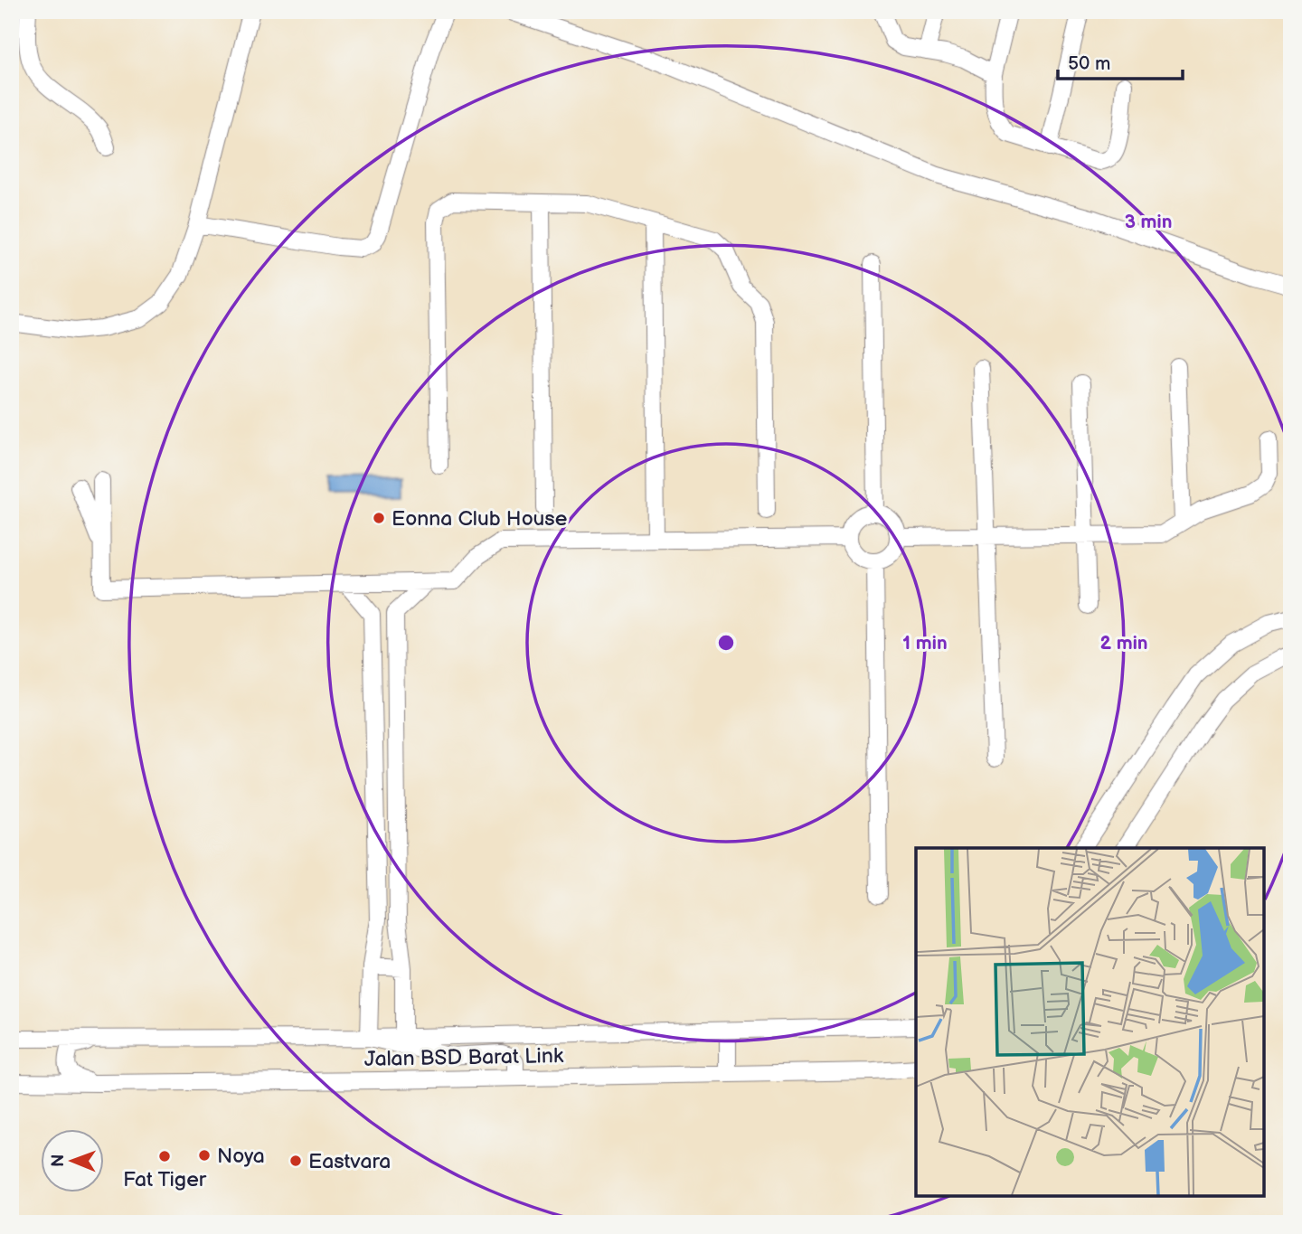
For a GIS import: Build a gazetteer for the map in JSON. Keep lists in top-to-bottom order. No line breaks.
{"streets":{"street":["Jalan BSD Barat Link"]},"places":["Eonna Club House","Noya","Fat Tiger","Eastvara"],"scale_bar":"50 m","north":"left","rings":["3 min","1 min","2 min"]}
